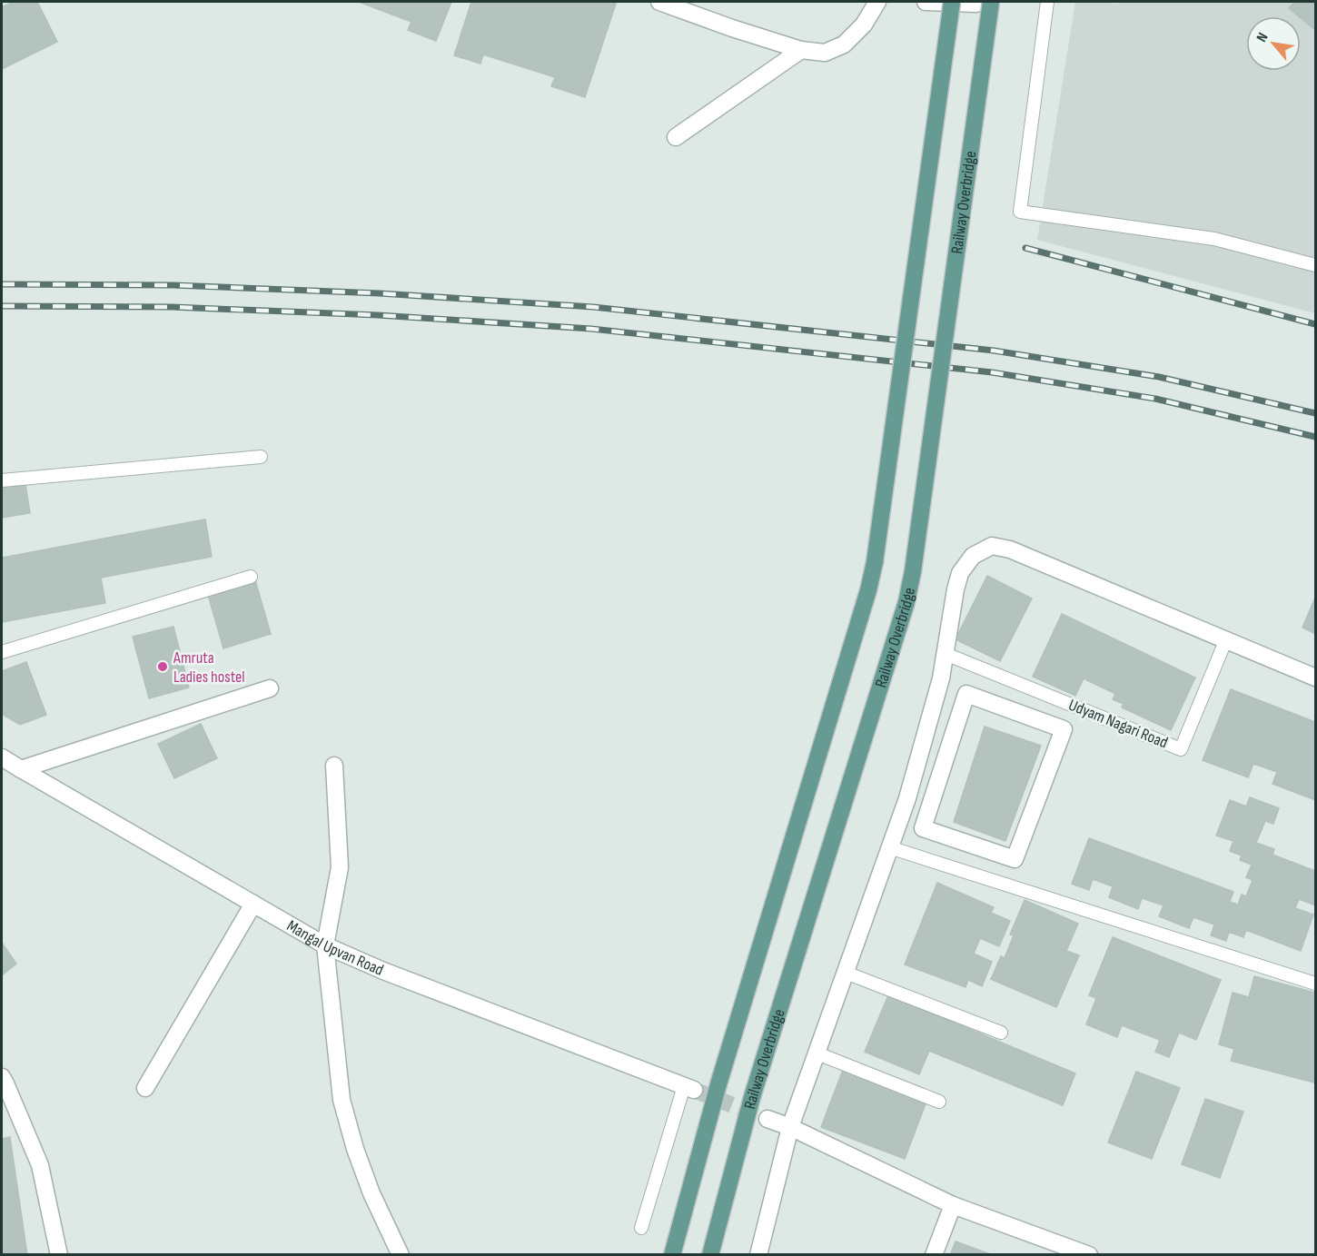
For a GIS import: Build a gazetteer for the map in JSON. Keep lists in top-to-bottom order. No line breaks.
{"streets":{"main road":["Railway Overbridge"],"street":["Mangal Upvan Road"],"lane":["Udyam Nagari Road"]},"places":["Amruta Ladies hostel"],"north":"top left"}
